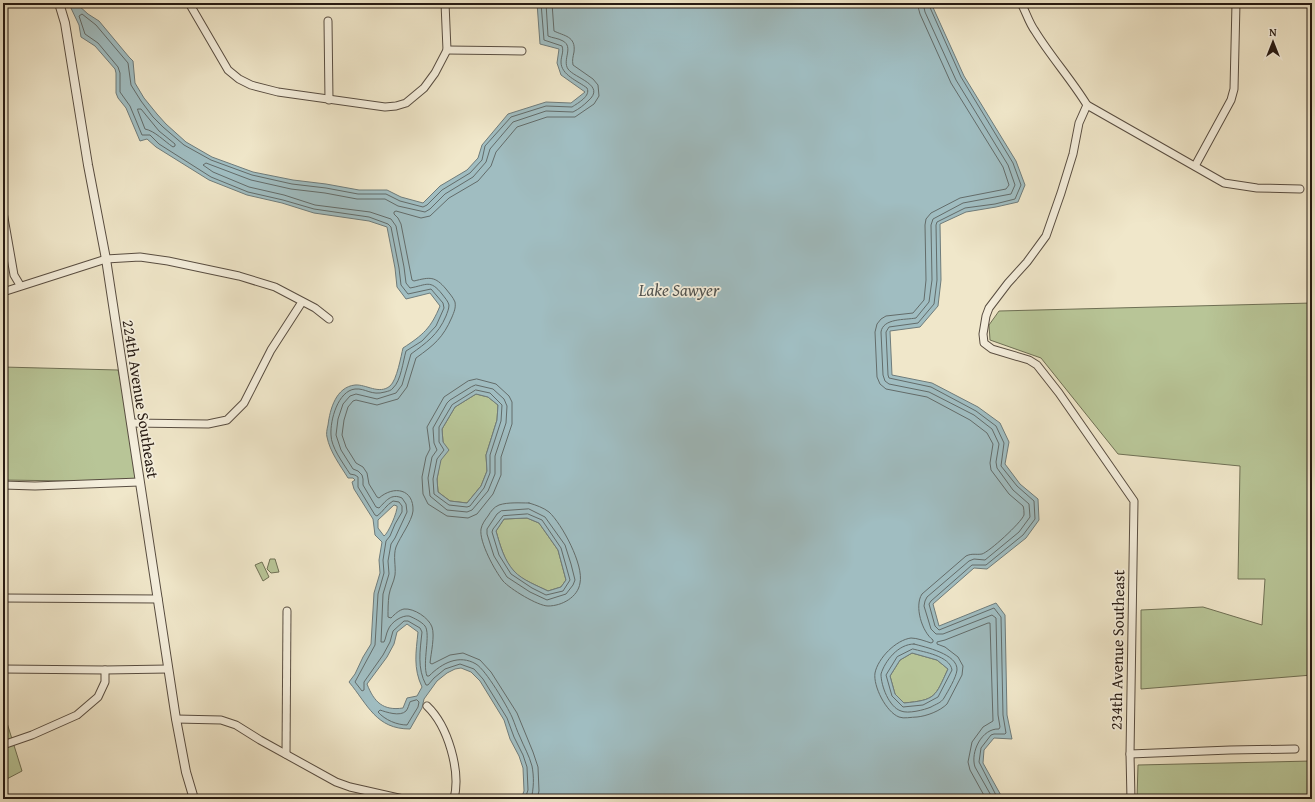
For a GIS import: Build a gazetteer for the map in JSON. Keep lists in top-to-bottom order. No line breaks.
{"streets":{"street":["224th Avenue Southeast","234th Avenue Southeast"]},"water":["Lake Sawyer"],"north":"top"}
